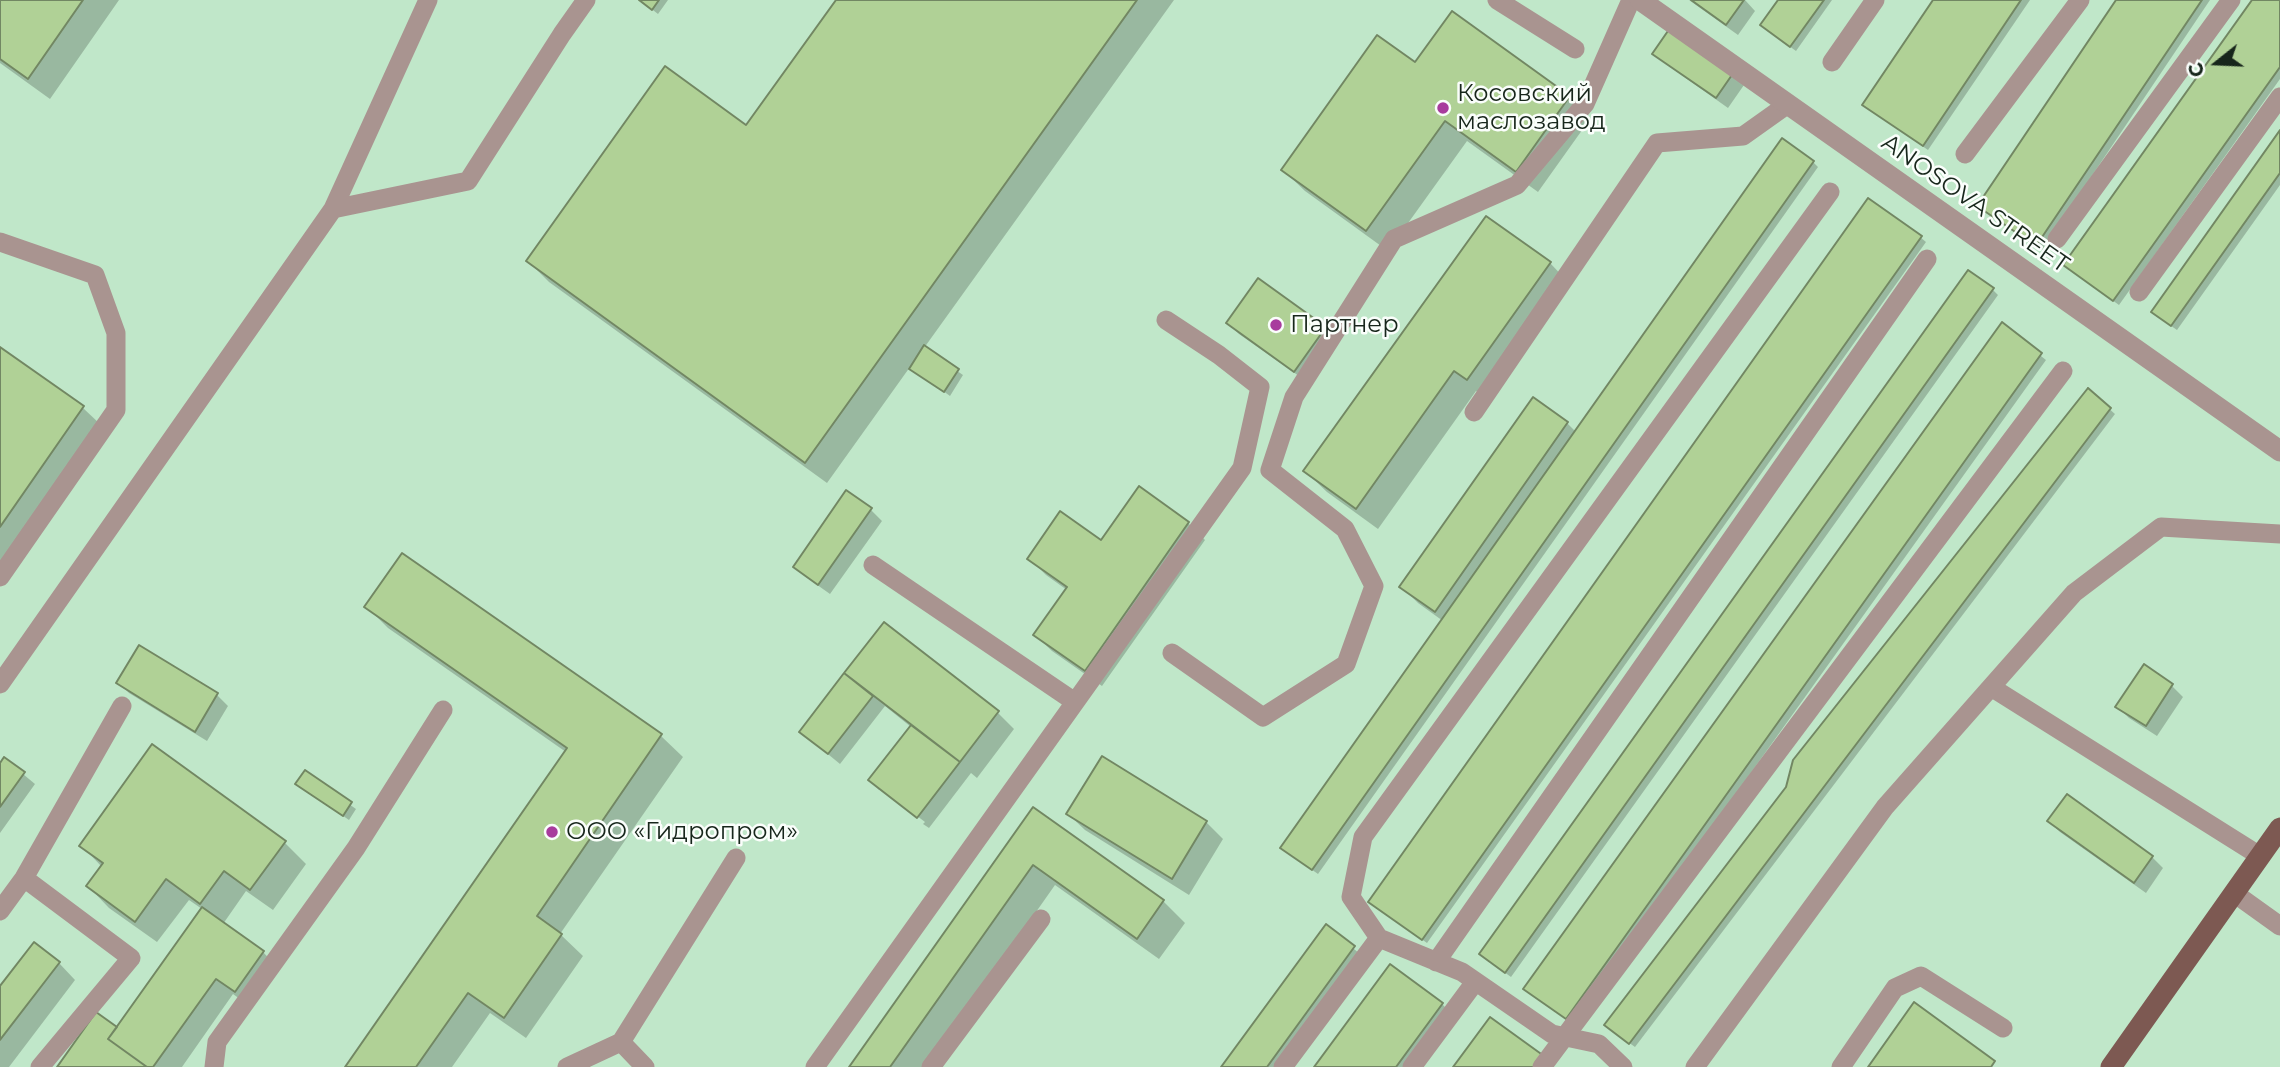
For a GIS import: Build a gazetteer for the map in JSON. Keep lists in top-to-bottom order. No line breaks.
{"streets":{"street":["ANOSOVA STREET"]},"places":["Косовский маслозавод","Партнер","ООО «Гидропром»"],"north":"left"}
